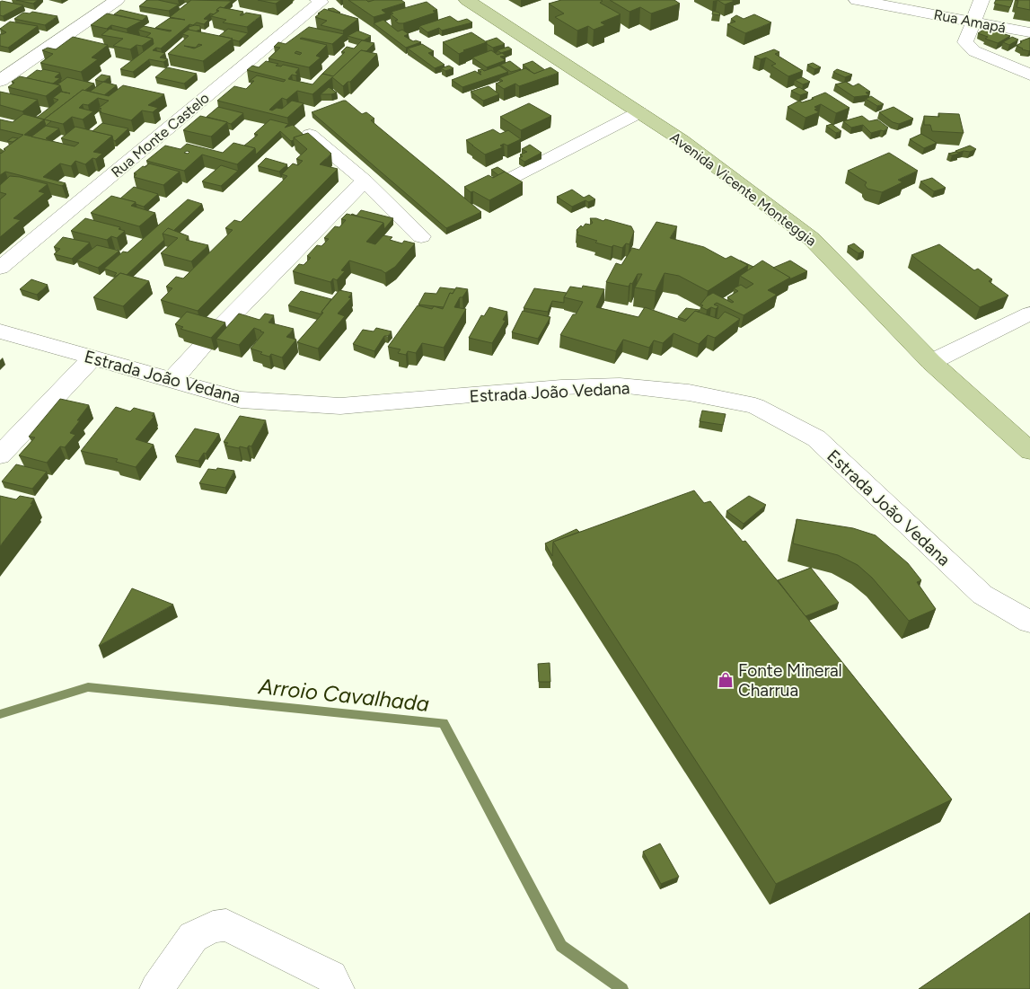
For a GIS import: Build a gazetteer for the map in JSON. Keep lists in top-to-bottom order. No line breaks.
{"streets":{"main road":["Avenida Vicente Monteggia"],"street":["Rua Amapá","Rua Monte Castelo","Estrada João Vedana"]},"water":["Arroio Cavalhada"],"places":{"shop":["Fonte Mineral Charrua"]}}
